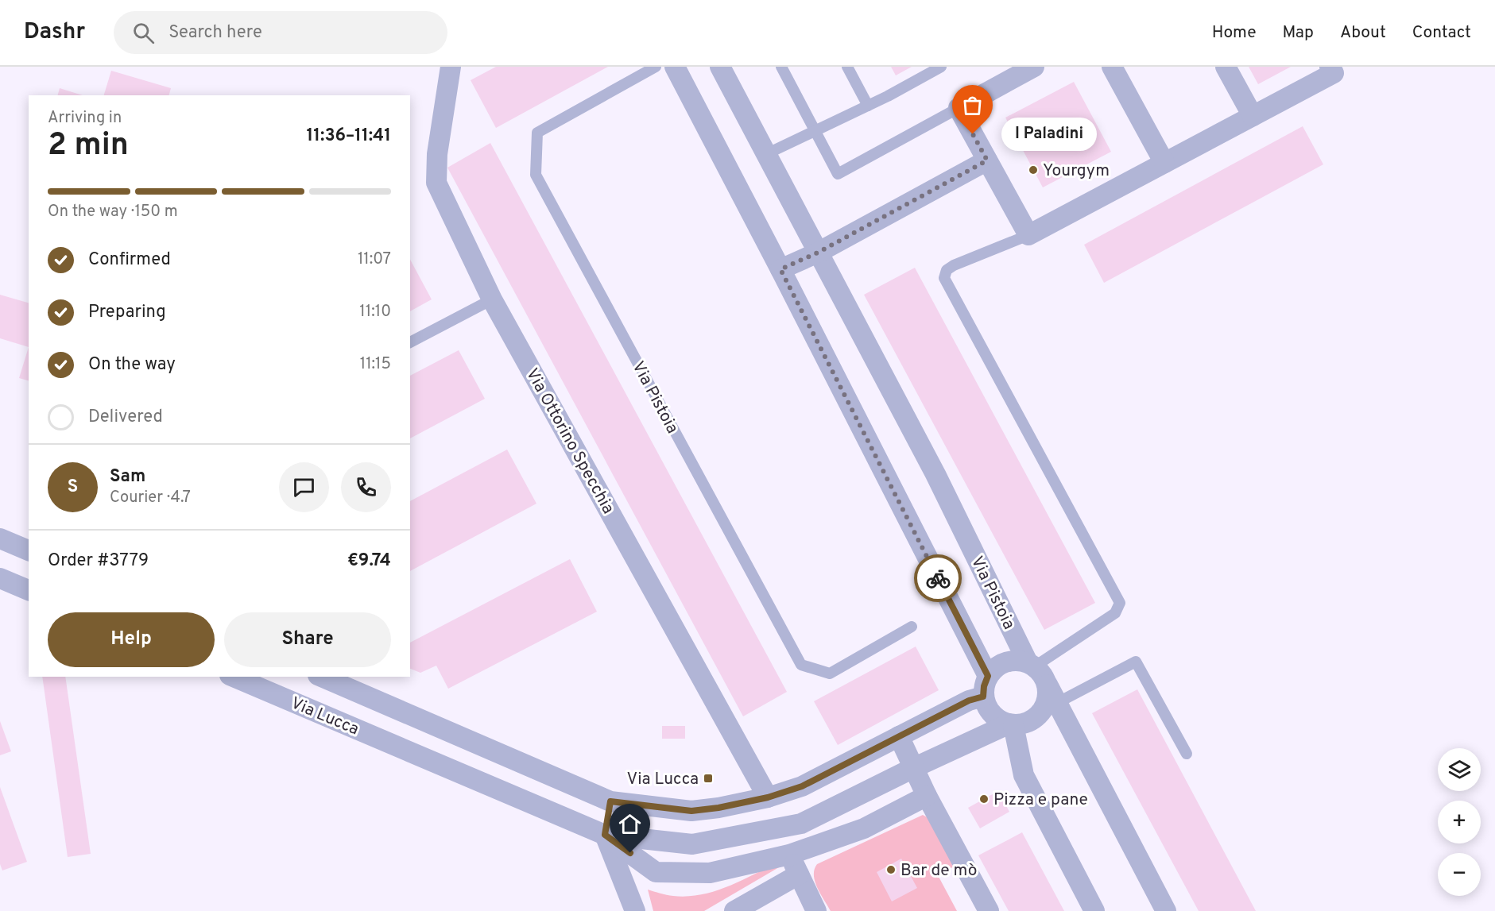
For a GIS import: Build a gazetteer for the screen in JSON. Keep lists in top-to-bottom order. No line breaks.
{"streets":{"street":["Via Pistoia","Via Ottorino Specchia","Via Lucca"]},"crossings":[["Via Pistoia","Via Lucca"],["Via Ottorino Specchia","Via Lucca"]],"places":{"other":["I Paladini","Yourgym","Pizza e pane","Bar de mò"],"transit":["Via Lucca"]},"page":{"header":"Dashr","search":"Search here","nav":["Home","Map","About","Contact"],"heading":["2 min","Arriving in","11:36–11:41"],"panel":["Sam","Courier · 4.7","Order #3779","€9.74"],"bubble":"I Paladini","bar":"On the way · 150 m","list":[["Confirmed","11:07"],["Preparing","11:10"],["On the way","11:15"],"Delivered"],"round":"S","buttons":["Help","Share"],"map_buttons":["+","−"]}}
